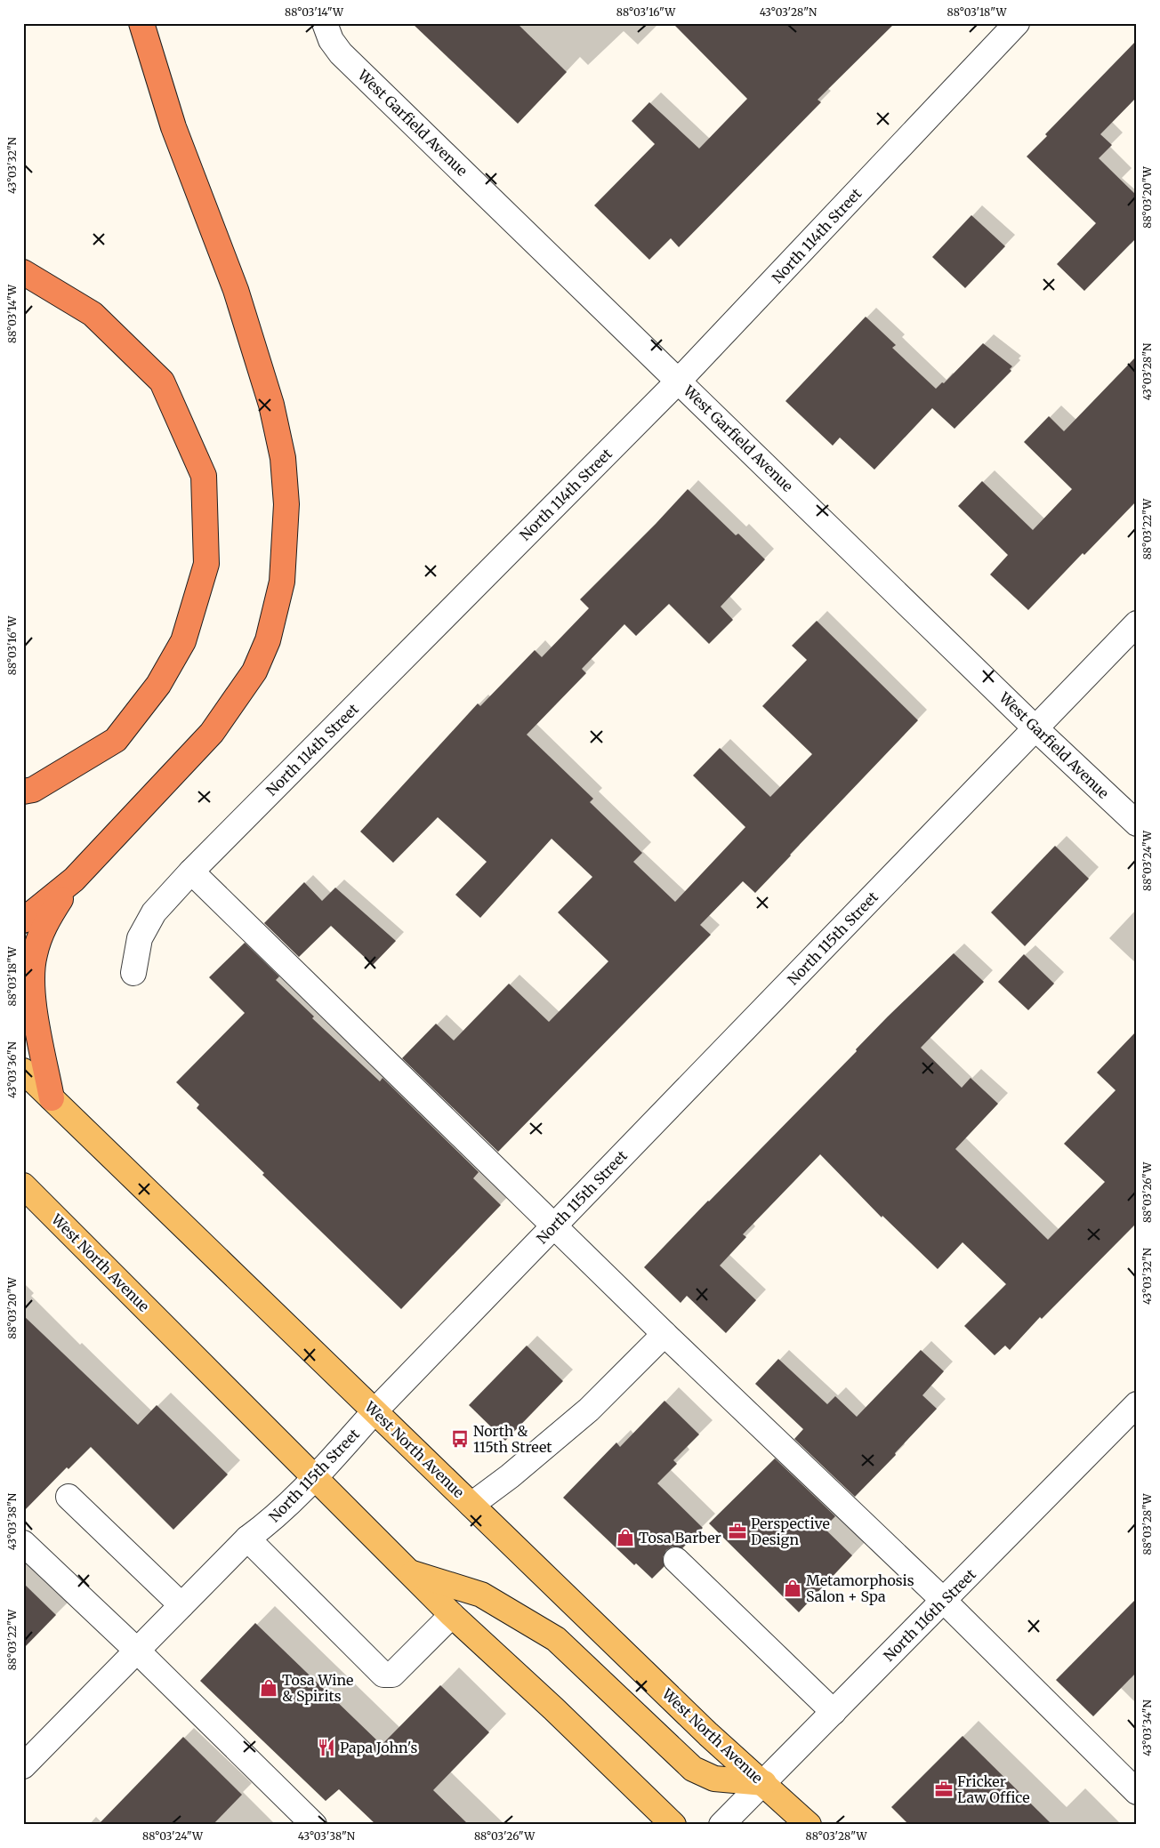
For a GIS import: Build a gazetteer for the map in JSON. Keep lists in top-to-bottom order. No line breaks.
{"streets":{"main road":["West North Avenue"],"street":["West Garfield Avenue","North 114th Street","North 115th Street","North 116th Street"]},"crossings":[["West Garfield Avenue","North 114th Street"],["West Garfield Avenue","North 115th Street"],["North 115th Street","West North Avenue"],["West North Avenue","North 116th Street"]],"places":{"bus stop":["North & 115th Street"],"office":["Perspective Design","Fricker Law Office"],"shop":["Tosa Barber","Metamorphosis Salon + Spa","Tosa Wine & Spirits"],"restaurant":["Papa John's"]},"coordinates":["88°03'14\"W","88°03'16\"W","43°03'28\"N","88°03'18\"W","43°03'32\"N","88°03'20\"W","88°03'22\"W","88°03'24\"W","43°03'36\"N","88°03'26\"W","43°03'38\"N","88°03'28\"W","43°03'34\"N"]}
